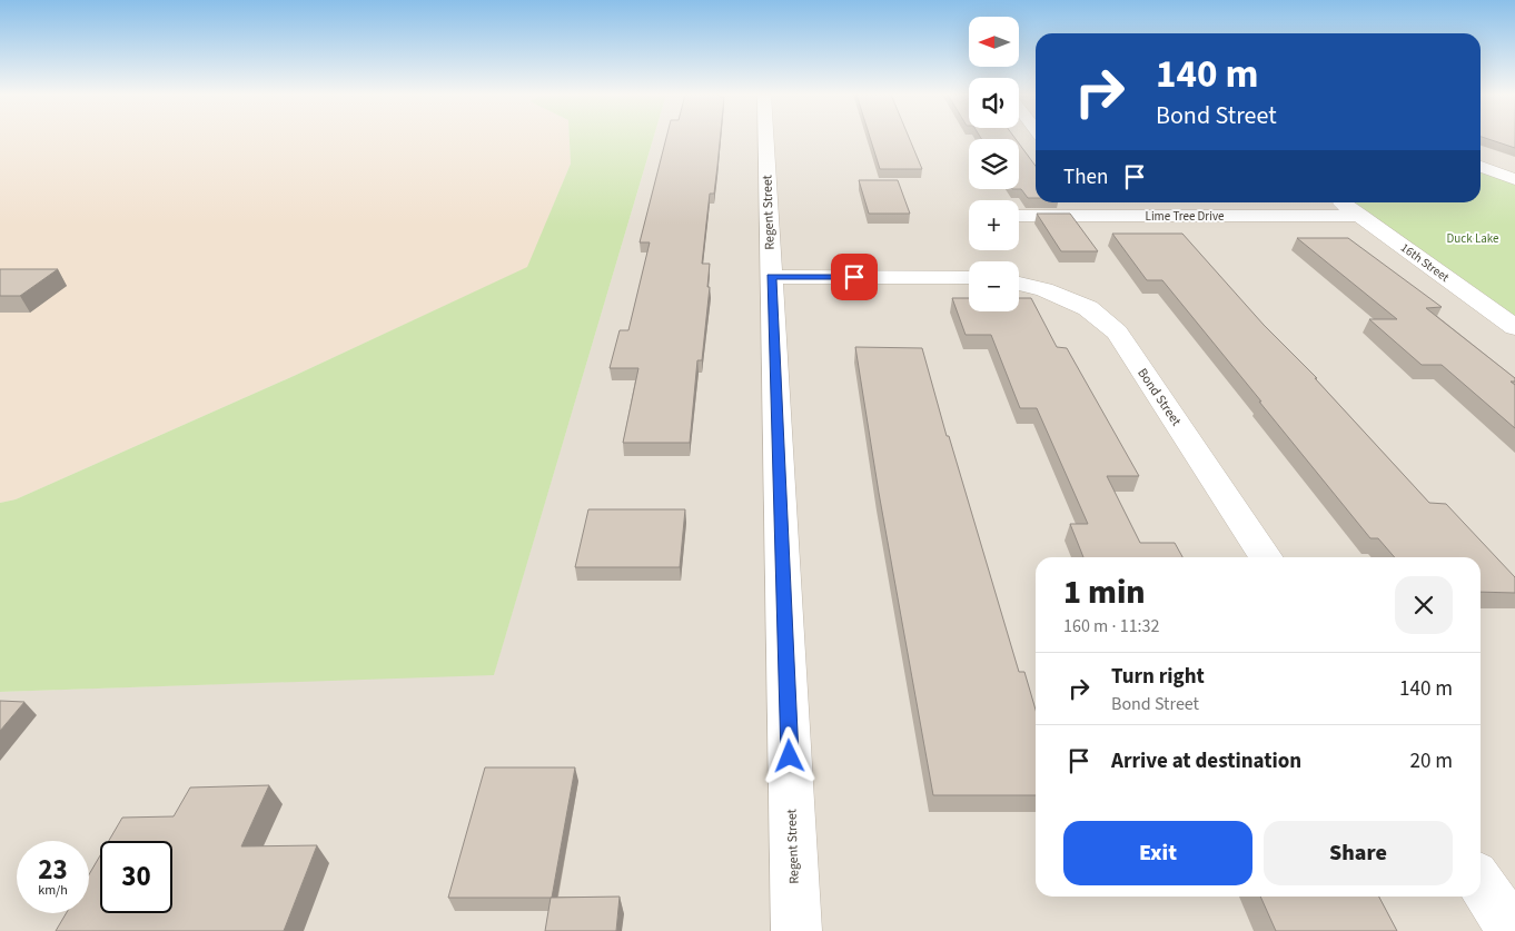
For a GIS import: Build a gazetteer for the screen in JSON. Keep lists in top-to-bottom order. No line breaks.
{"streets":{"street":["Regent Street","Lime Tree Drive","16th Street","Bond Street"]},"crossings":[["Lime Tree Drive","16th Street"]],"parks":["Duck Lake"],"north":"left","page":{"map_buttons":["+","−"],"turn":["140 m","Bond Street"],"then":"Then","heading":["1 min","160 m · 11:32"],"list":[{"name":"Turn right","note":"Bond Street","value":"140 m"},{"name":"Arrive at destination","value":"20 m"}],"buttons":["Exit","Share"],"speed":"23 km/h","limit":"30"}}
